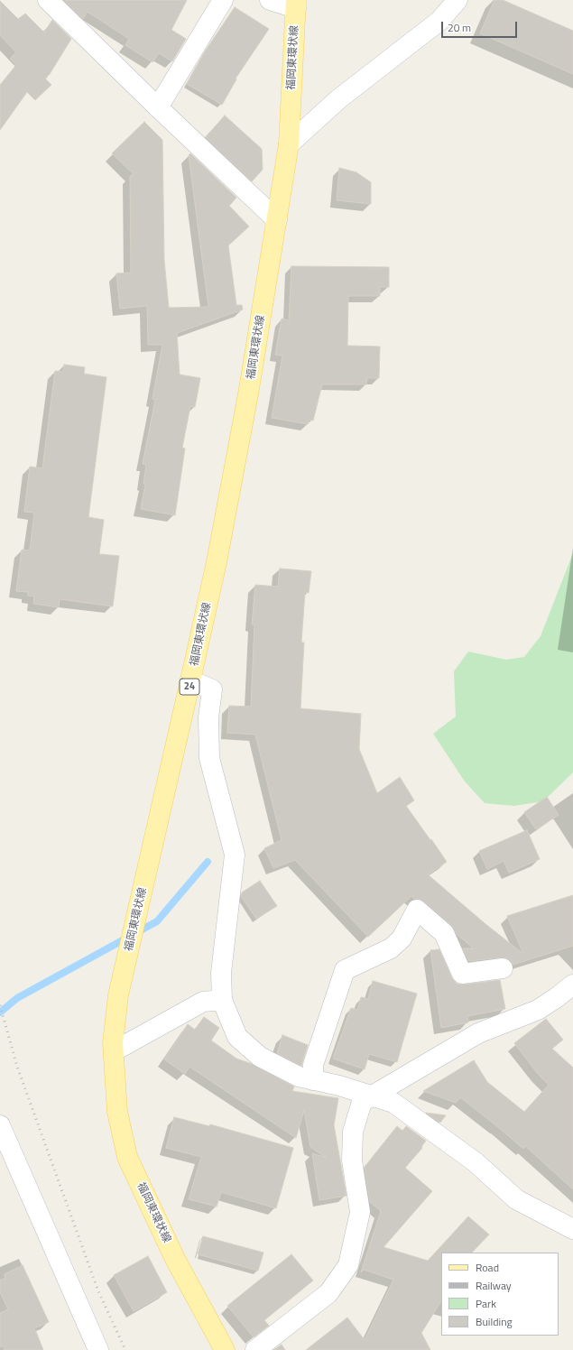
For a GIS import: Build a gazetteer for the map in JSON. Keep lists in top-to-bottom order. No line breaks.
{"streets":{"main road":["福岡東環状線","24"]},"legend":["Road","Railway","Park","Building"],"scale_bar":"20 m"}
